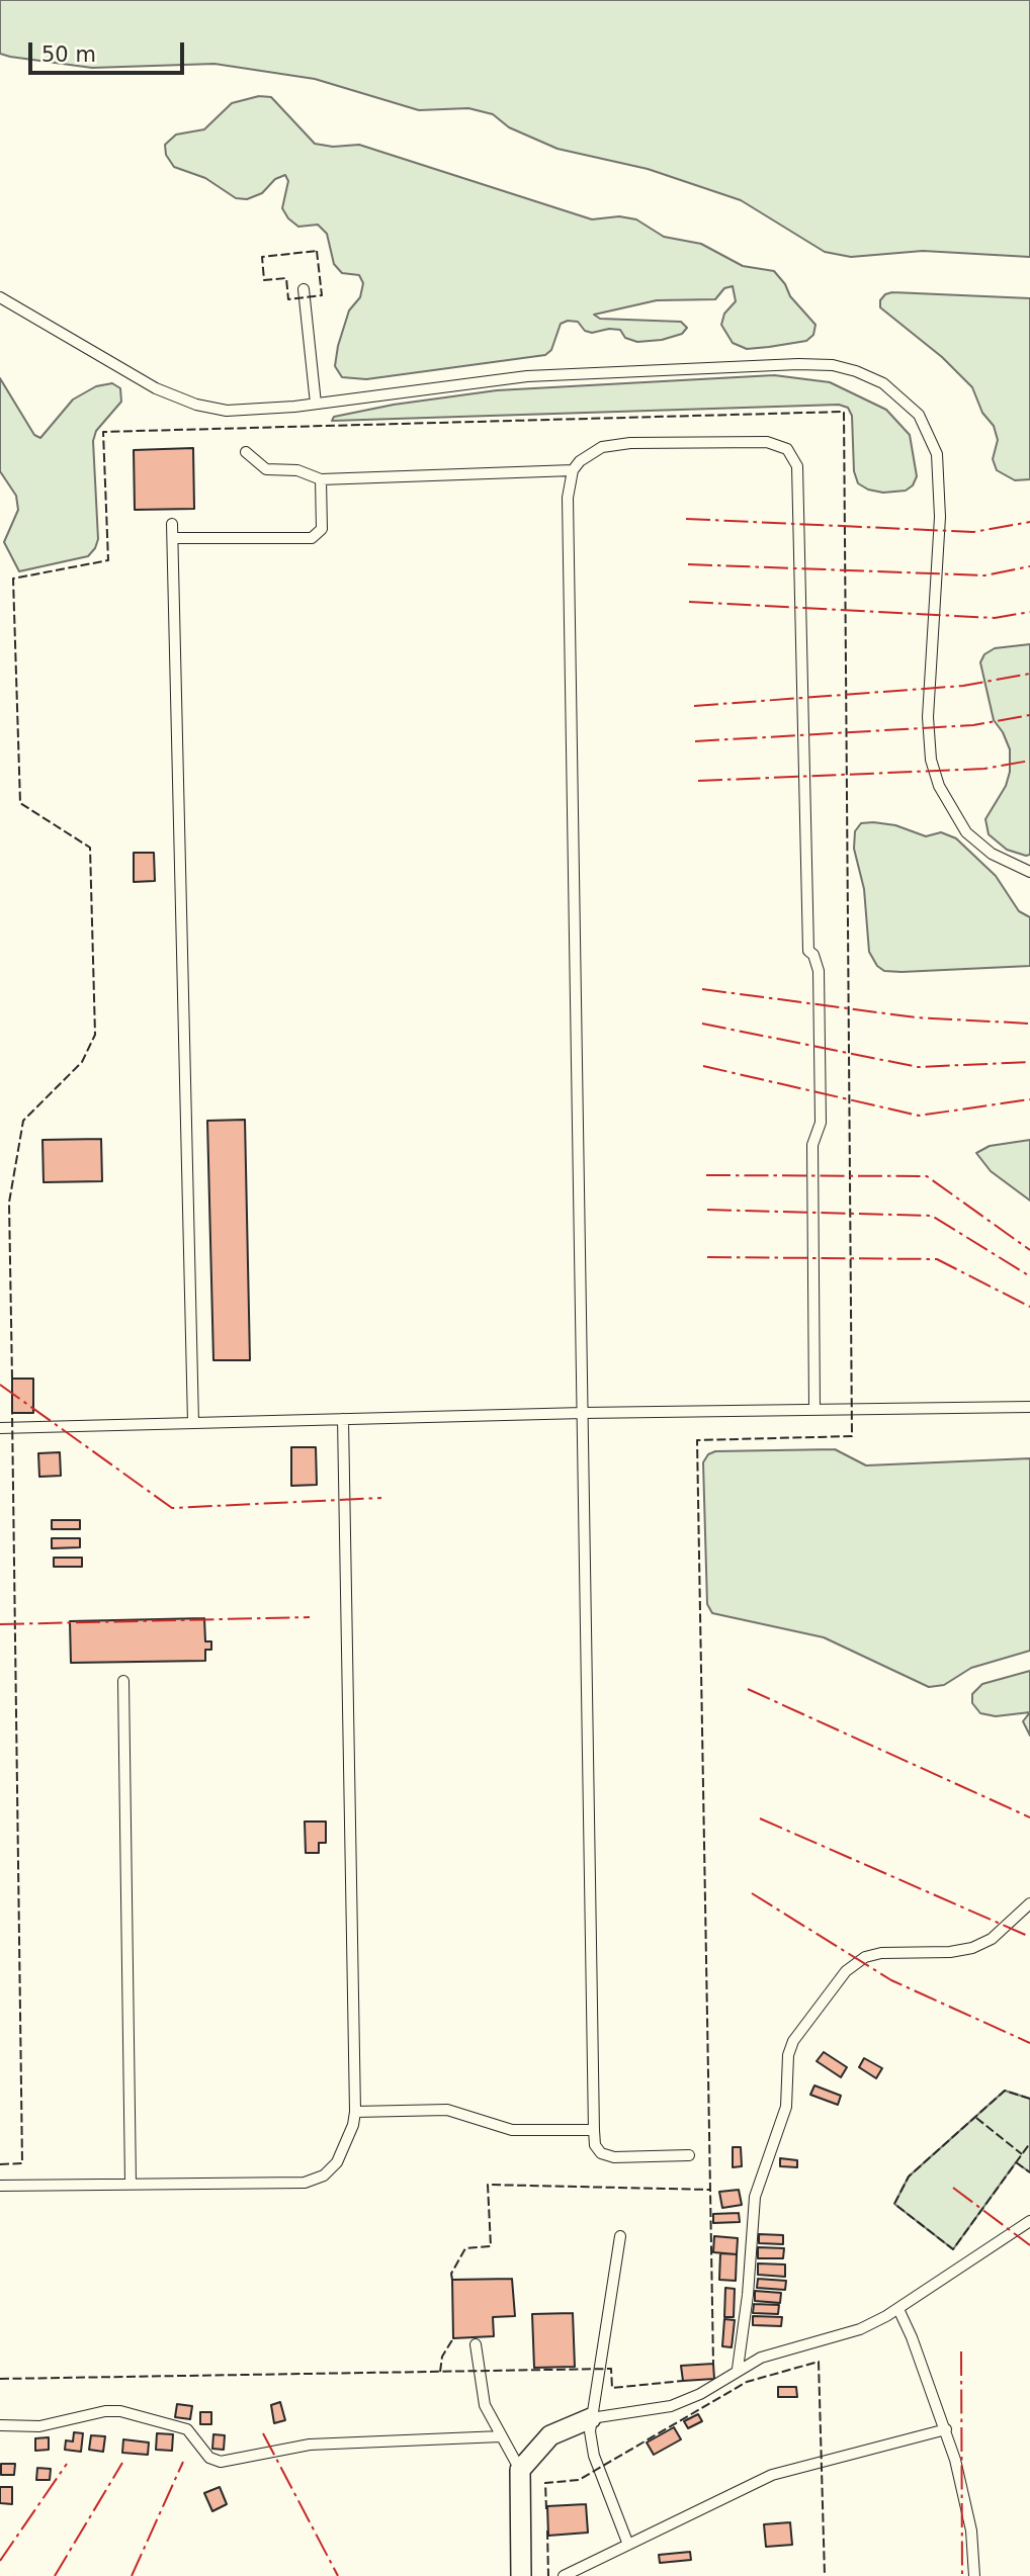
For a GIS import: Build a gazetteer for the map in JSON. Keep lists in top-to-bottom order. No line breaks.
{"scale_bar":"50 m"}
